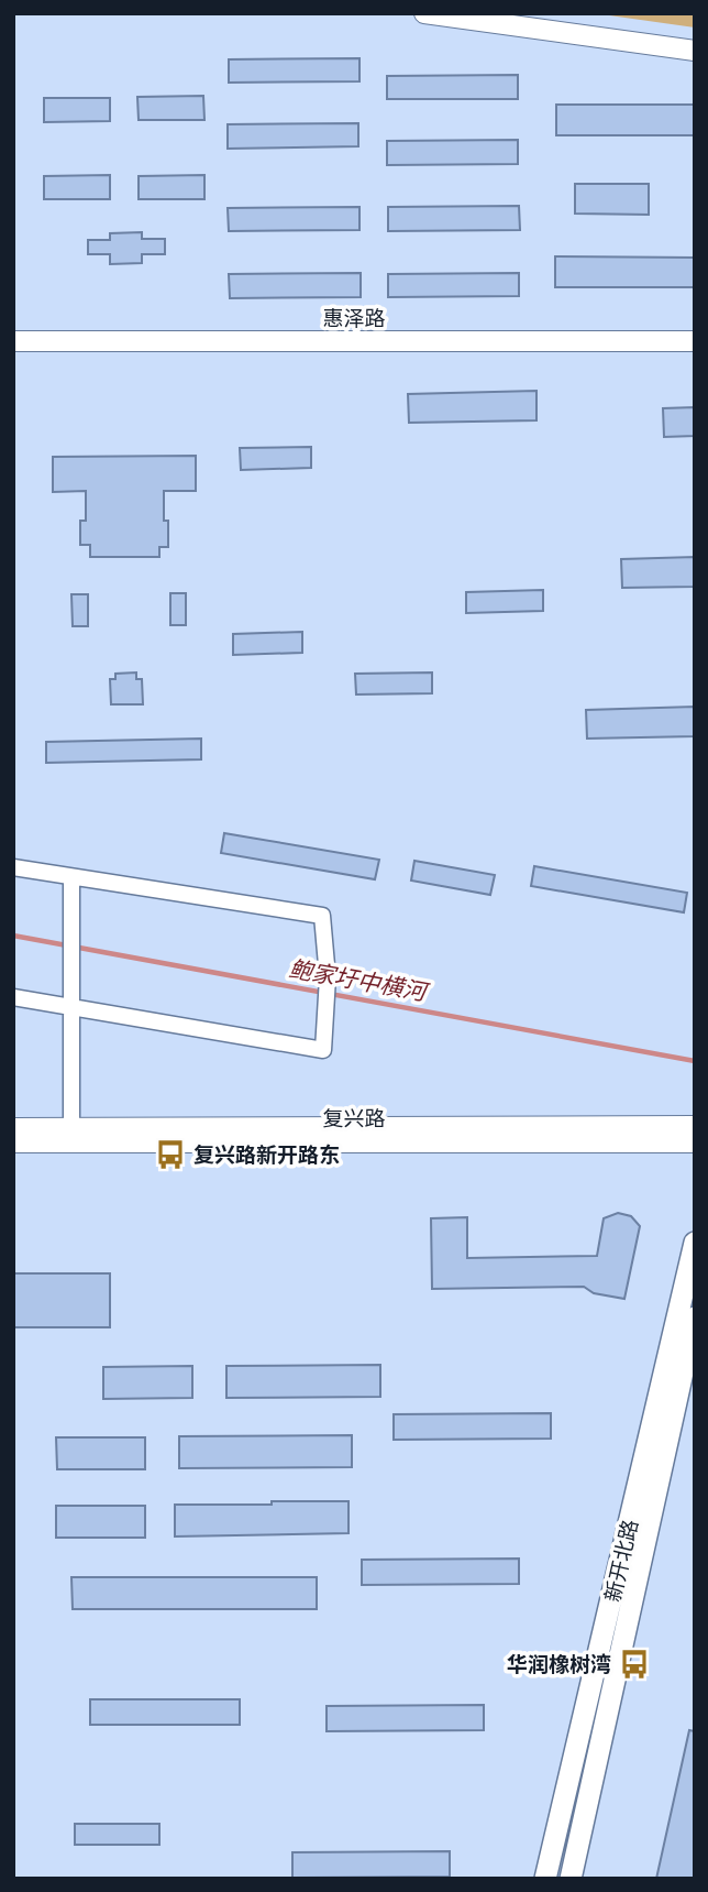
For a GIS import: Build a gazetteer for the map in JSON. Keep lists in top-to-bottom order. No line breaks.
{"streets":{"main road":["新开北路"],"street":["惠泽路","复兴路"]},"water":["鲍家圩中横河"],"places":{"bus stop":["复兴路新开路东","华润橡树湾"]}}
